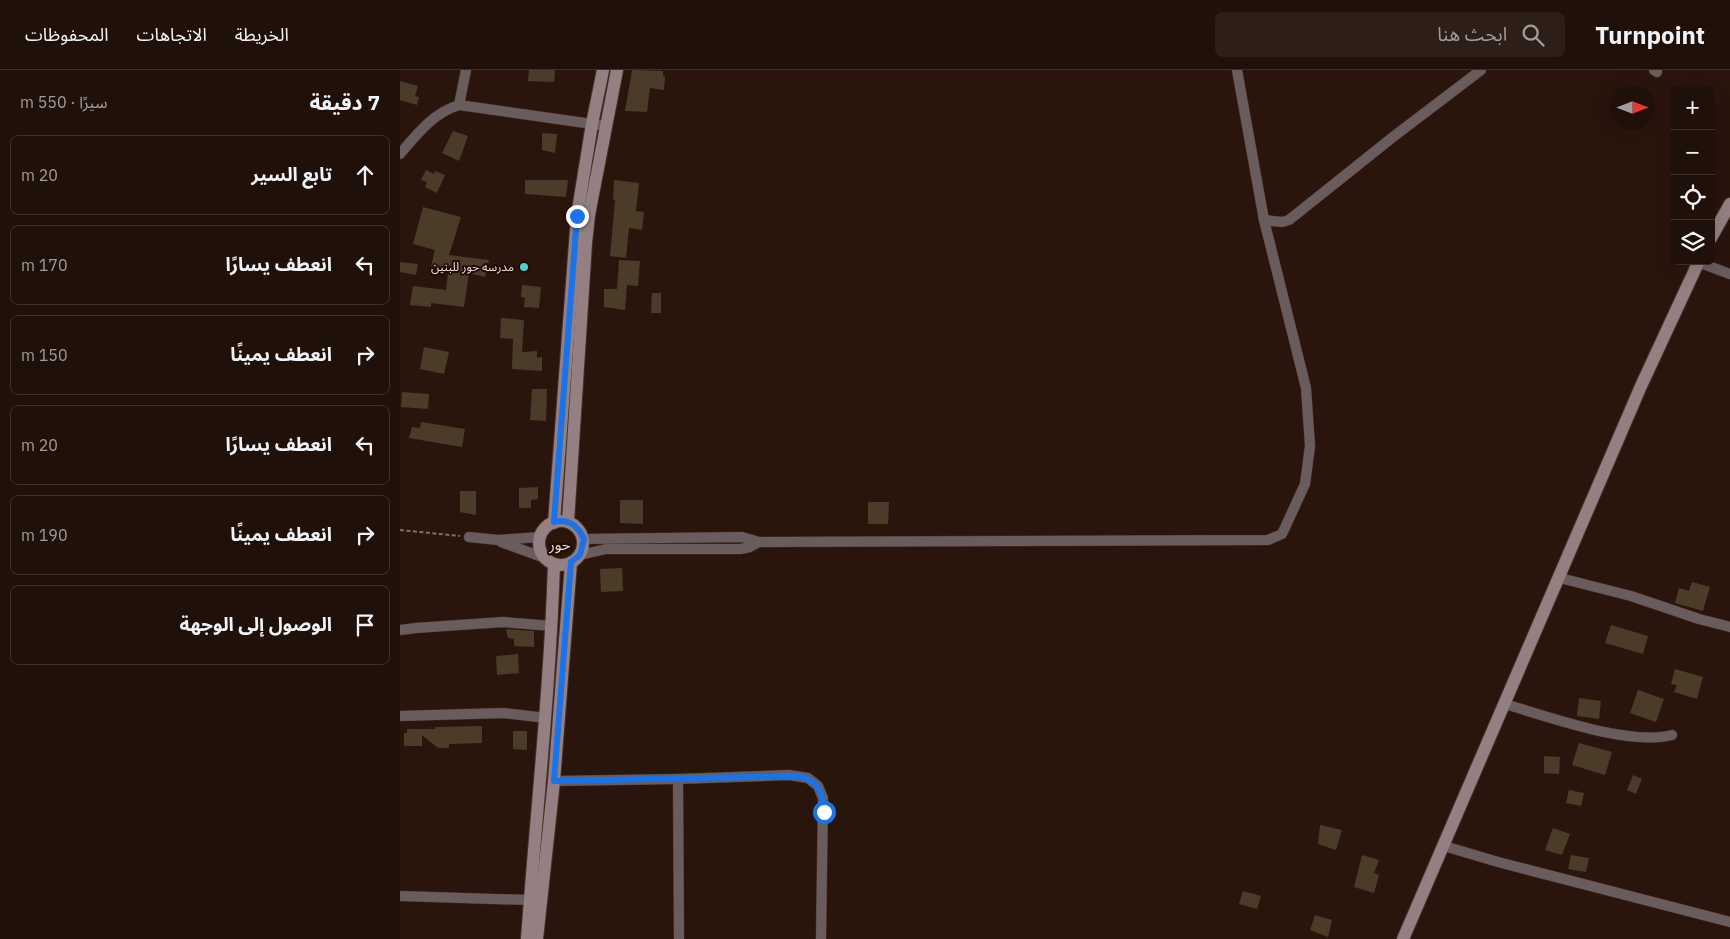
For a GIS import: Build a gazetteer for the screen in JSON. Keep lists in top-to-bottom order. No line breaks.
{"districts":["حور"],"places":["مدرسه حور للبنين"],"north":"right","page":{"header":"Turnpoint","search":"ابحث هنا","nav":["الخريطة","الاتجاهات","المحفوظات"],"heading":["7 دقيقة","سيرًا · 550 m"],"map_buttons":["+","−"],"list":[["تابع السير","20 m"],["انعطف يسارًا","170 m"],["انعطف يمينًا","150 m"],["انعطف يسارًا","20 m"],["انعطف يمينًا","190 m"],"الوصول إلى الوجهة"]}}
